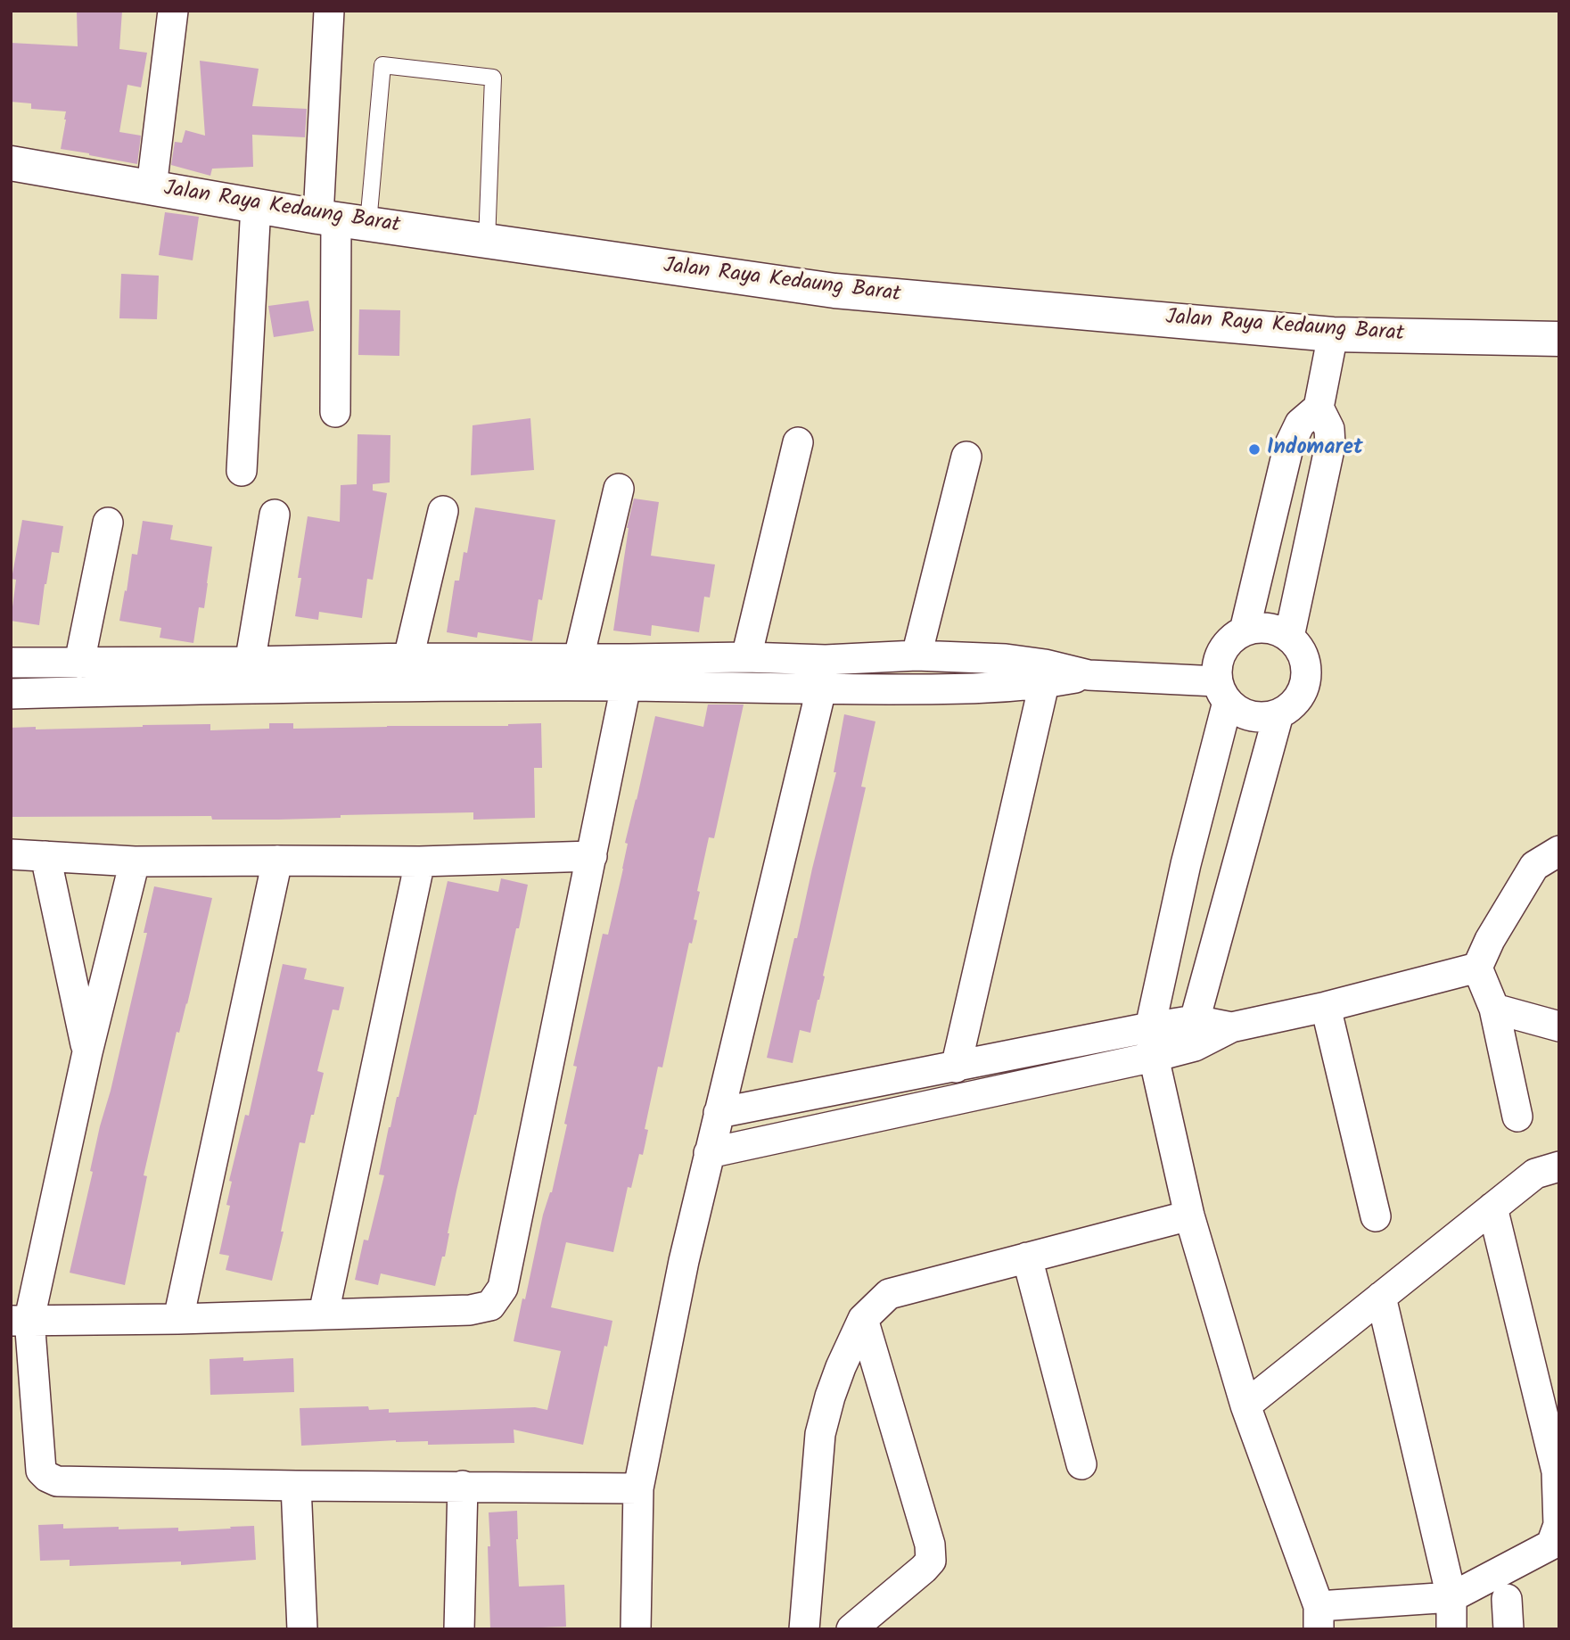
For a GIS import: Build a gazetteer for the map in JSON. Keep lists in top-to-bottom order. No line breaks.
{"streets":{"street":["Jalan Raya Kedaung Barat"]},"places":["Indomaret"]}
